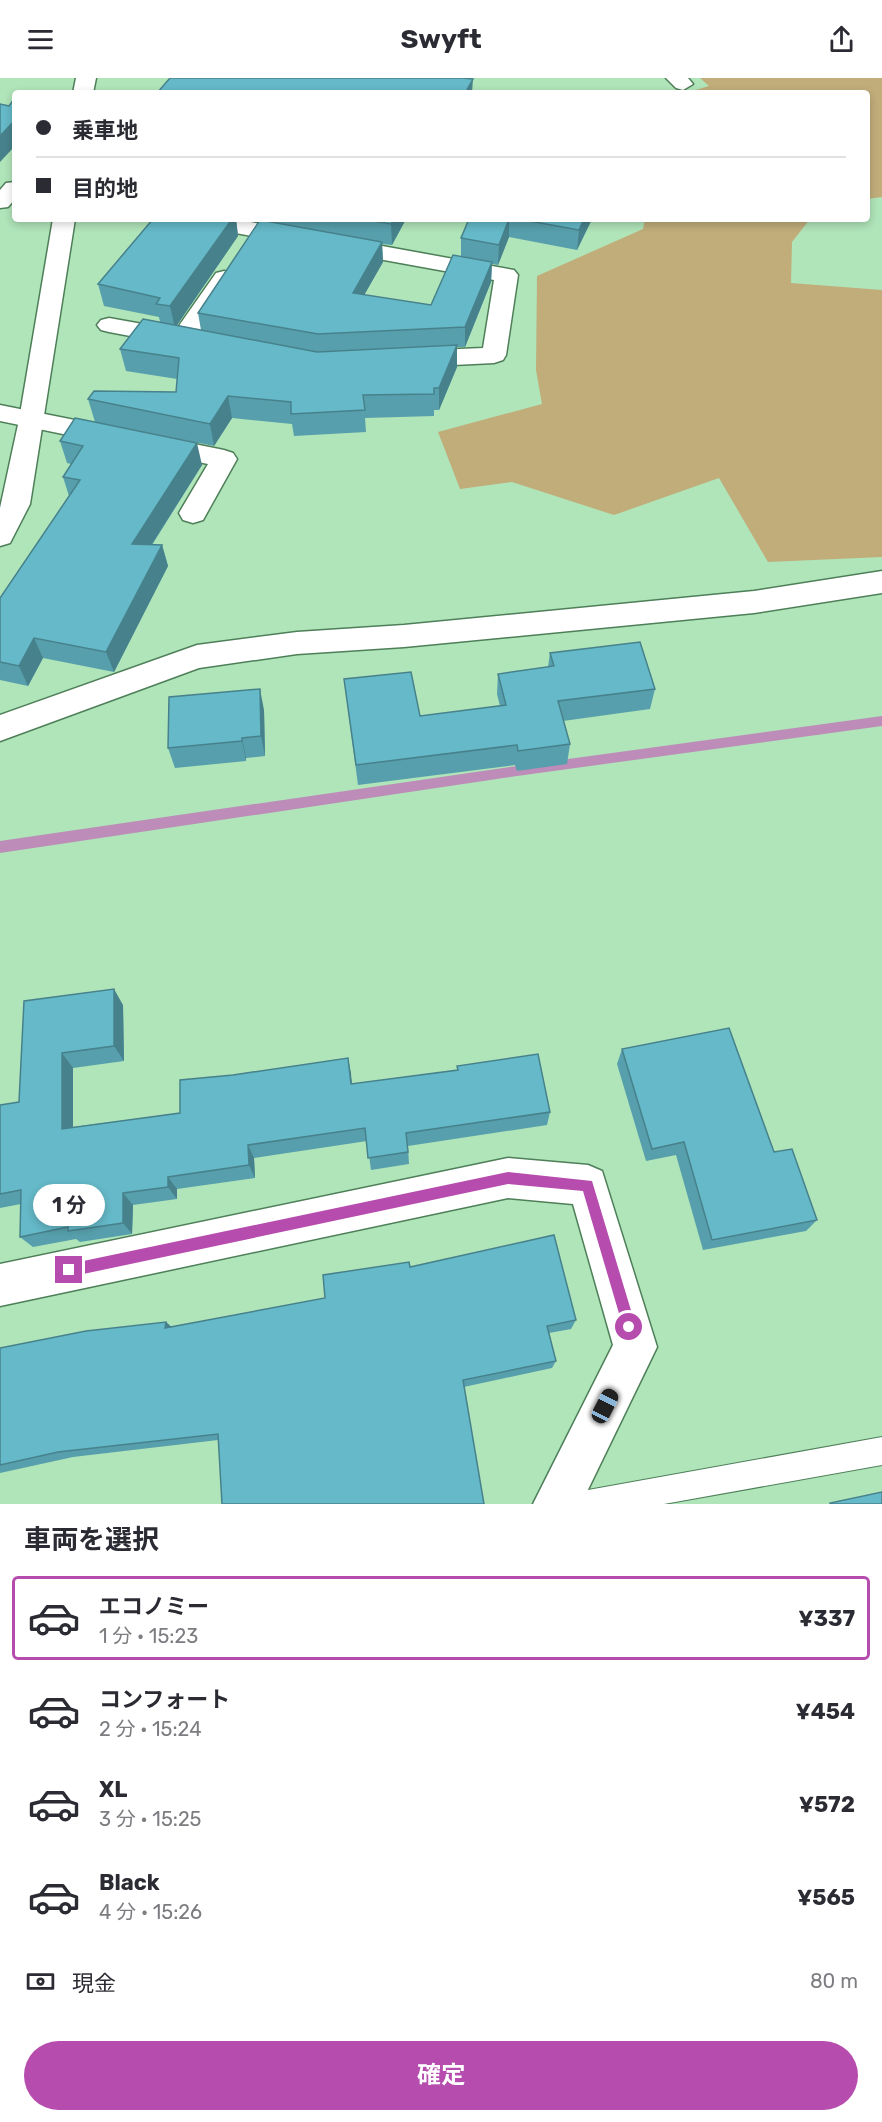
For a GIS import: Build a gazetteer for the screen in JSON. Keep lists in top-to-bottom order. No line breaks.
{"page":{"header":"Swyft","banner":["乗車地","目的地"],"bubble":"1 分","heading":"車両を選択","list":[{"name":"エコノミー","note":"1 分 · 15:23","value":"¥337"},{"name":"コンフォート","note":"2 分 · 15:24","value":"¥454"},{"name":"XL","note":"3 分 · 15:25","value":"¥572"},{"name":"Black","note":"4 分 · 15:26","value":"¥565"}],"pay":["現金","80 m"],"buttons":"確定"}}
